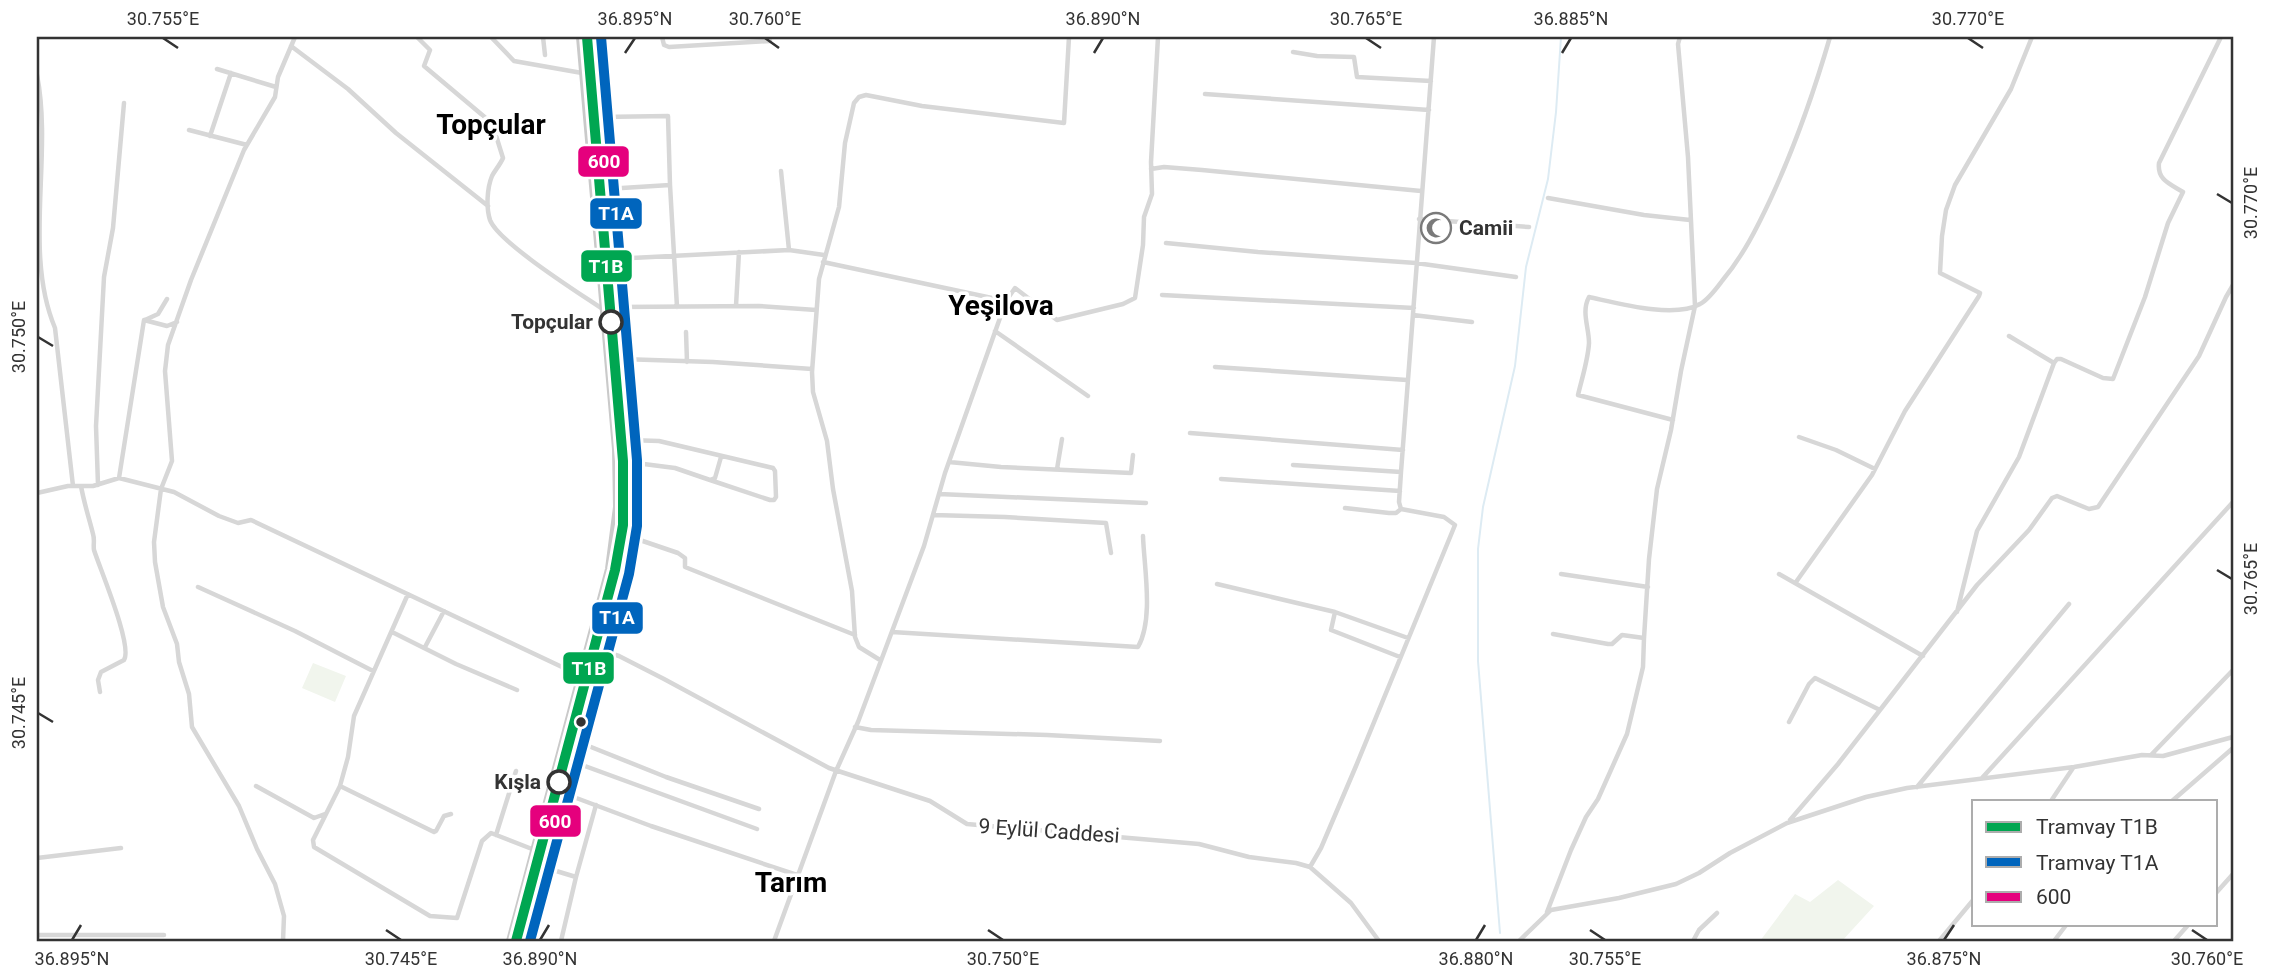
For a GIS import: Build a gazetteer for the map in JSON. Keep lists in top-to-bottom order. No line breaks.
{"streets":{"street":["9 Eylül Caddesi"]},"districts":["Topçular","Yeşilova","Tarım"],"places":{"mosque":["Camii"],"other":["Topçular","Kışla"]},"lines":["tram line T1B","tram line T1A","transit line 600"],"legend":["Tramvay T1B","Tramvay T1A","600"],"coordinates":["30.755°E","36.895°N","30.760°E","36.890°N","30.765°E","36.885°N","30.770°E","30.750°E","30.745°E","36.880°N","36.875°N"]}
